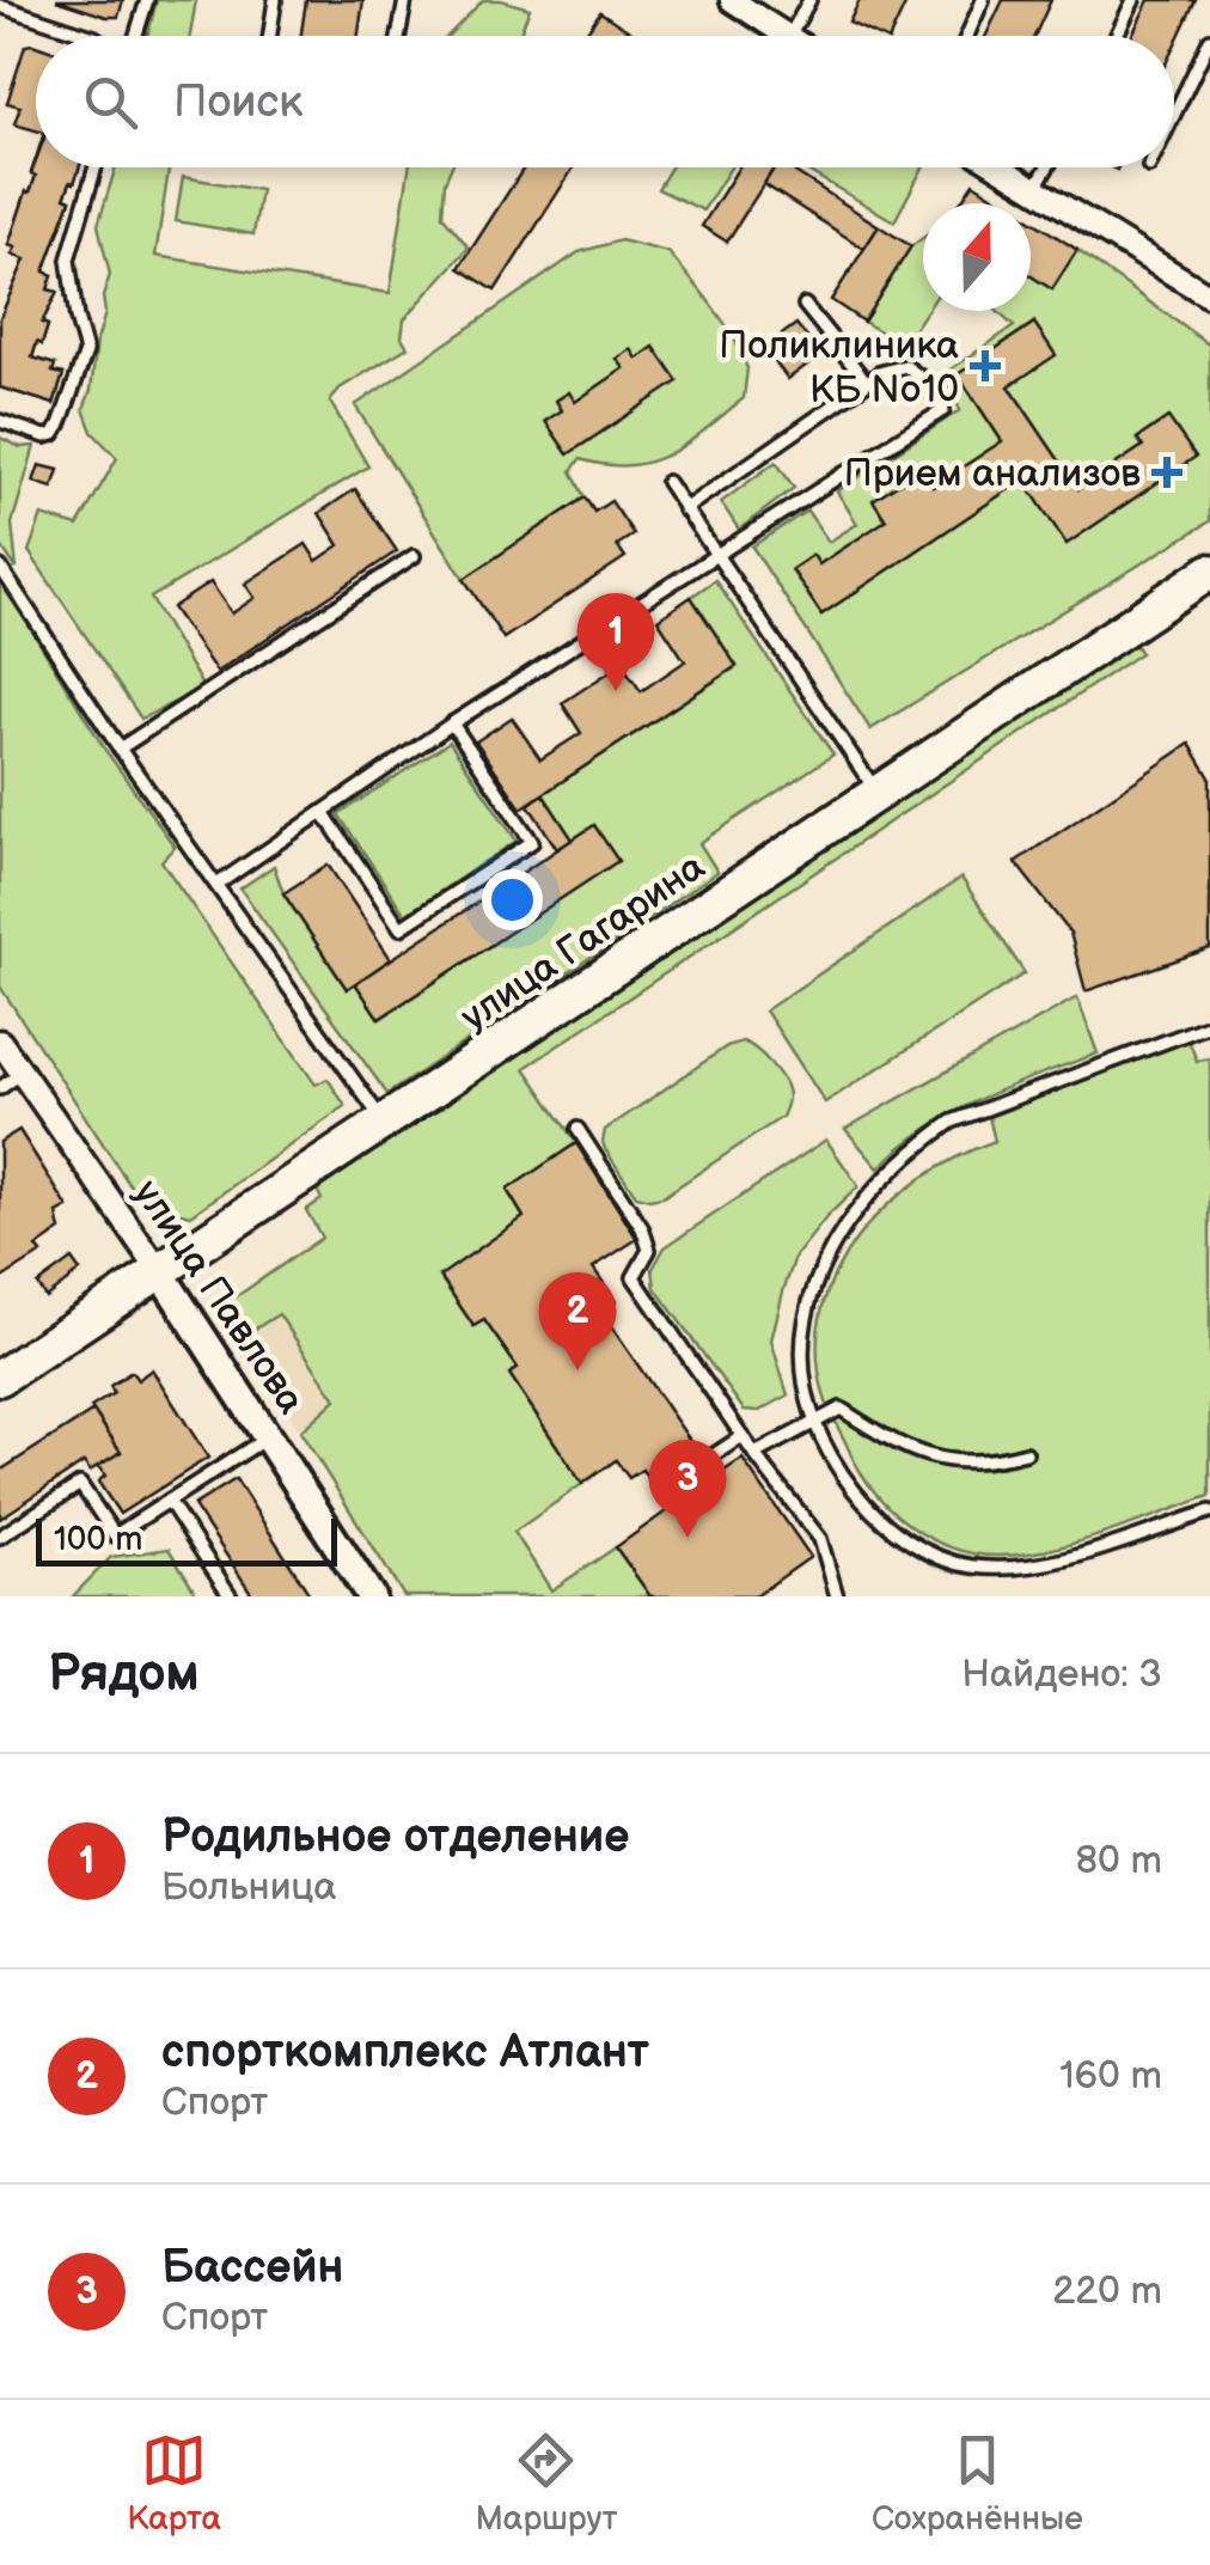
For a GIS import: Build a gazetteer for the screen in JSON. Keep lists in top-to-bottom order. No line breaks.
{"streets":{"main road":["улица Гагарина"],"street":["улица Павлова"]},"crossings":[["улица Гагарина","улица Павлова"]],"places":{"health":["Поликлиника КБ No10","Прием анализов"]},"scale_bar":"100 m","north":"top","page":{"search":"Поиск","pins":["1","2","3"],"scale":"100 m","heading":["Рядом","Найдено: 3"],"list":[{"mark":"1","name":"Родильное отделение","note":"Больница","value":"80 m"},{"mark":"2","name":"спорткомплекс Атлант","note":"Спорт","value":"160 m"},{"mark":"3","name":"Бассейн","note":"Спорт","value":"220 m"}],"nav":["Карта","Маршрут","Сохранённые"]}}
